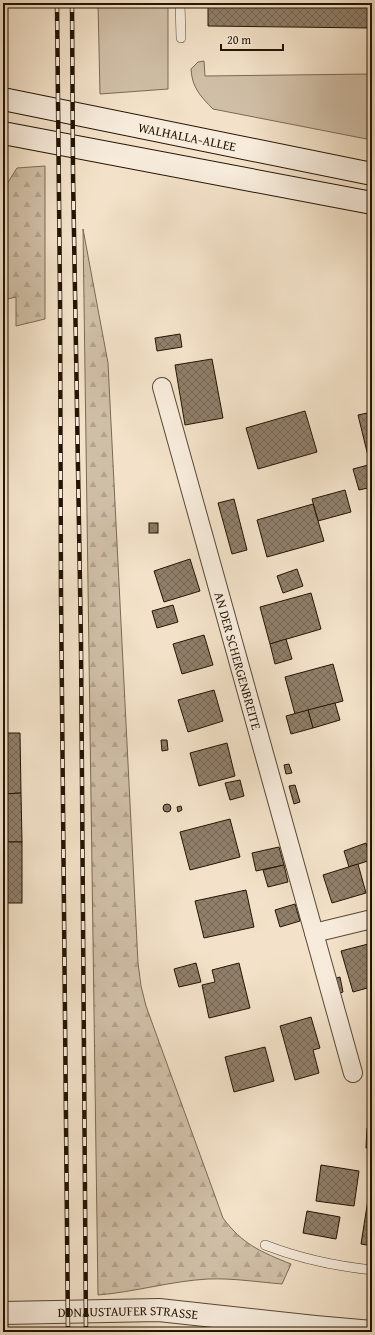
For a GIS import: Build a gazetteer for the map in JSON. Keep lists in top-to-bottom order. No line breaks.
{"streets":{"main road":["WALHALLA-ALLEE","DONAUSTAUFER STRASSE"],"street":["AN DER SCHERGENBREITE"]},"scale_bar":"20 m"}
